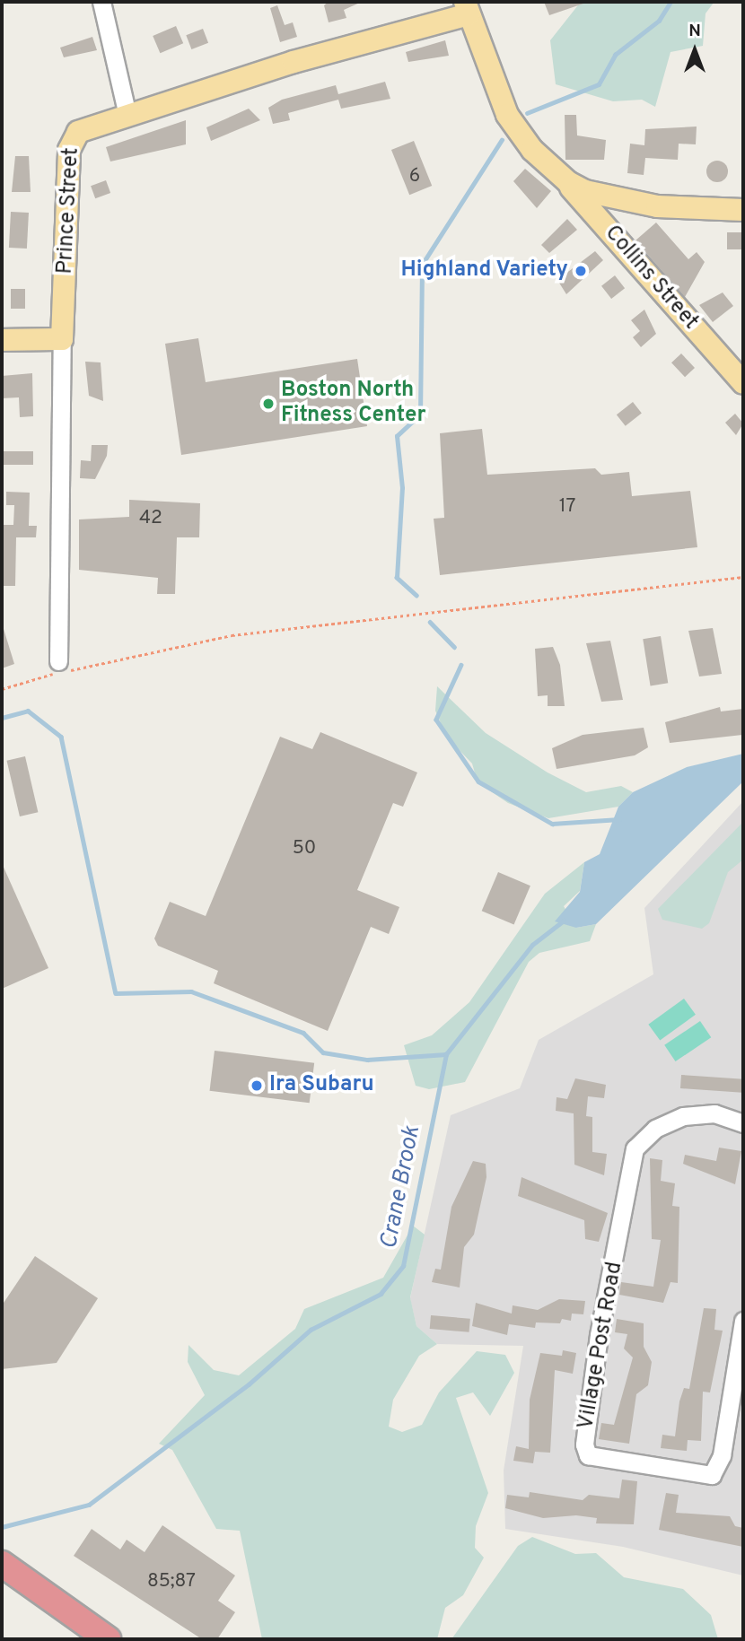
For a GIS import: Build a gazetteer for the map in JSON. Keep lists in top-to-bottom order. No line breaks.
{"streets":{"main road":["Prince Street","Collins Street"],"street":["Village Post Road"]},"water":["Crane Brook"],"places":["Highland Variety","Boston North Fitness Center","Ira Subaru"],"house_numbers":["6","17","42","50","85;87"],"north":"top"}
